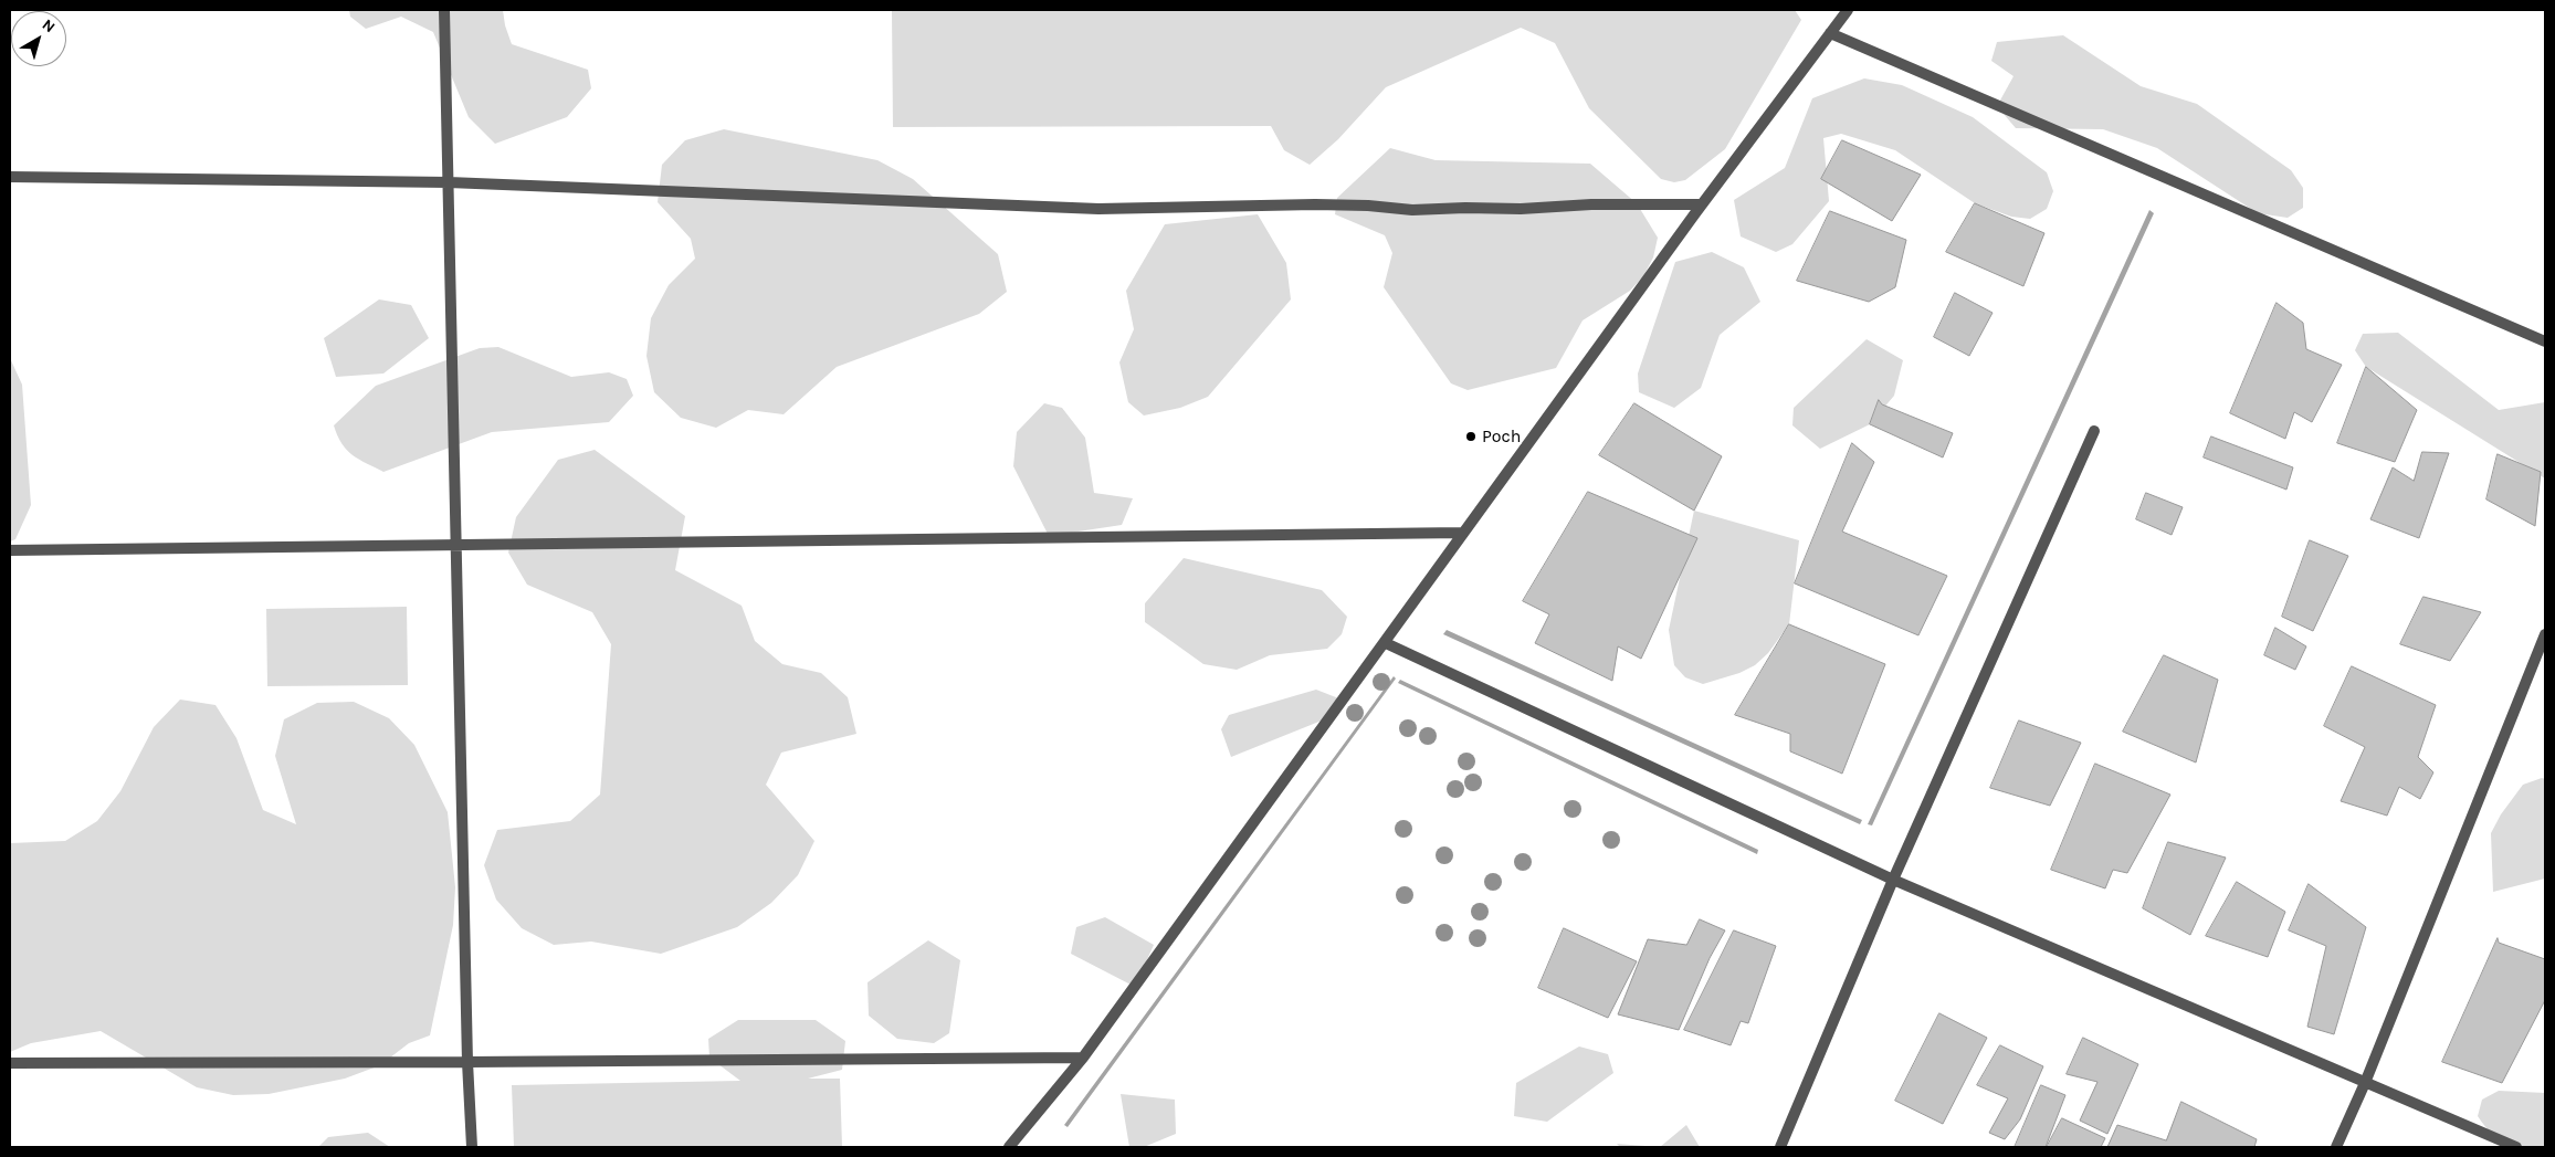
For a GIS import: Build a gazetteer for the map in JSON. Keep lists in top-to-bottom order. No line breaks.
{"places":["Poch"],"north":"top right"}
